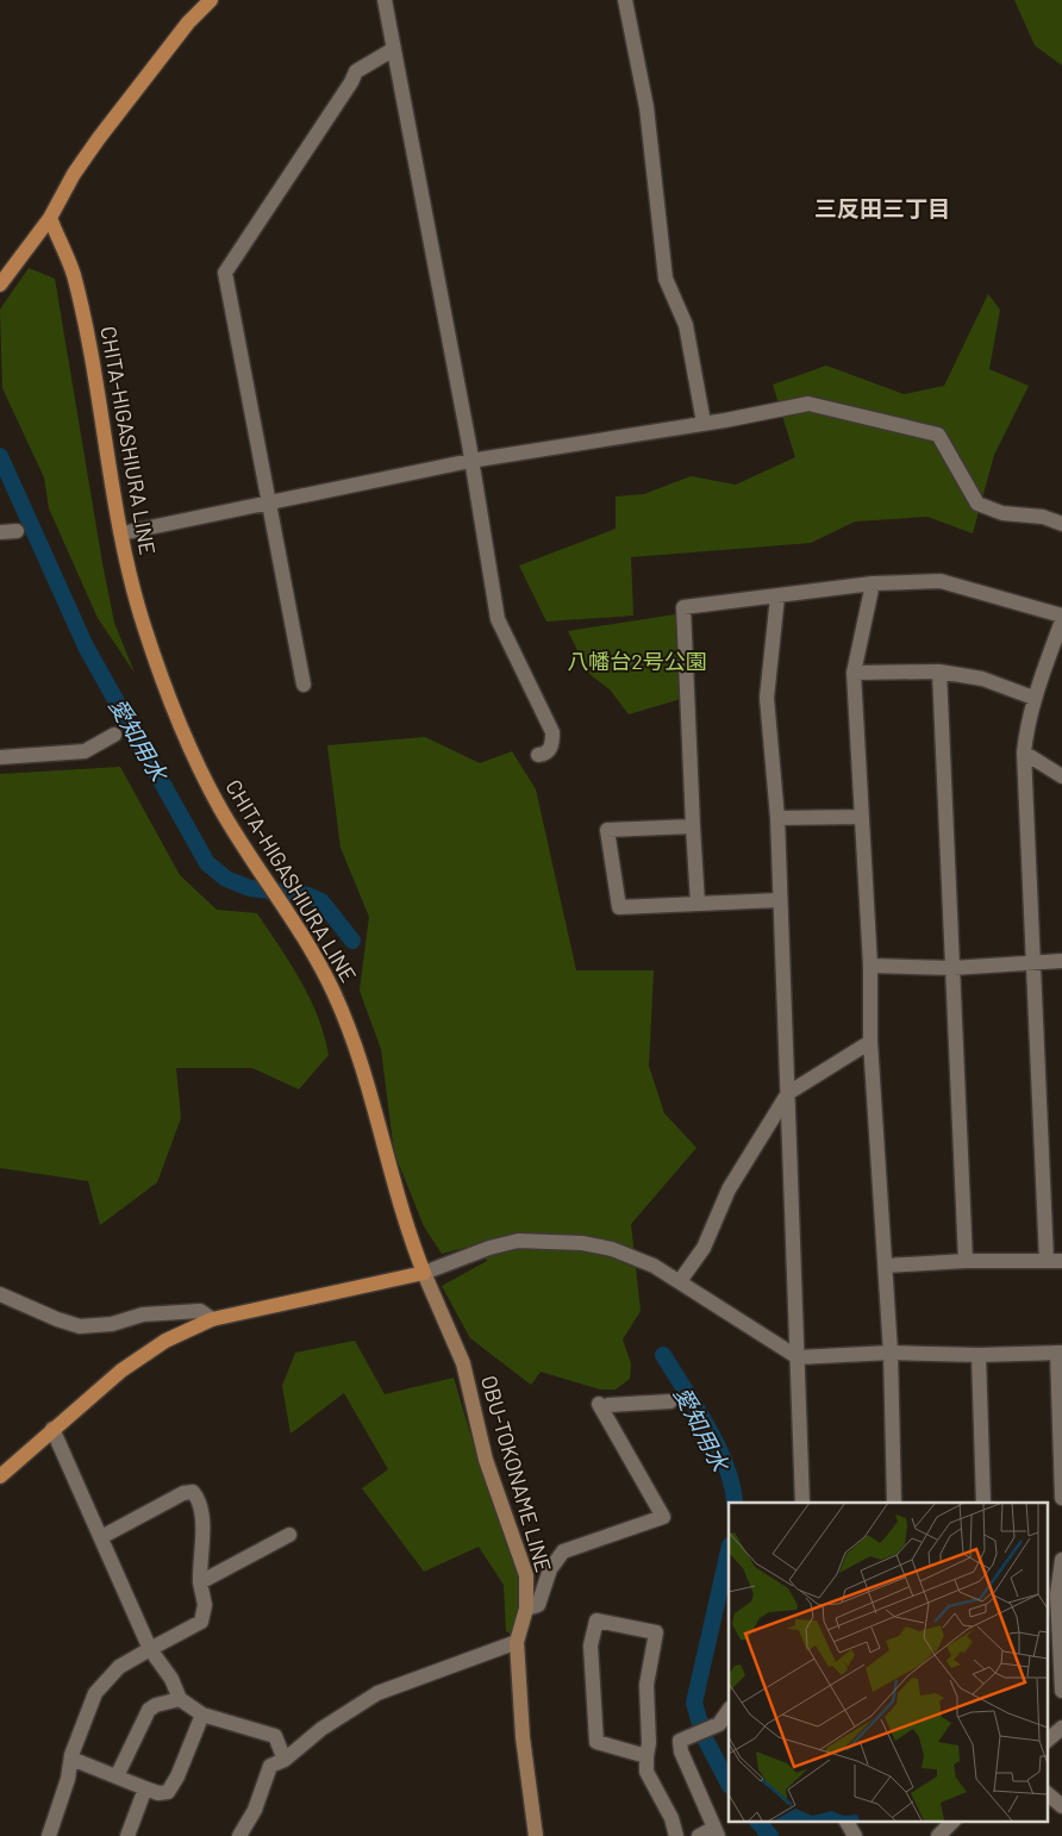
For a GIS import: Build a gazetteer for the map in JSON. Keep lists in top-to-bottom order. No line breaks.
{"streets":{"main road":["CHITA-HIGASHIURA LINE","OBU-TOKONAME LINE"]},"crossings":[["CHITA-HIGASHIURA LINE","OBU-TOKONAME LINE"]],"districts":["三反田三丁目"],"water":["愛知用水"],"parks":["八幡台2号公園"]}
